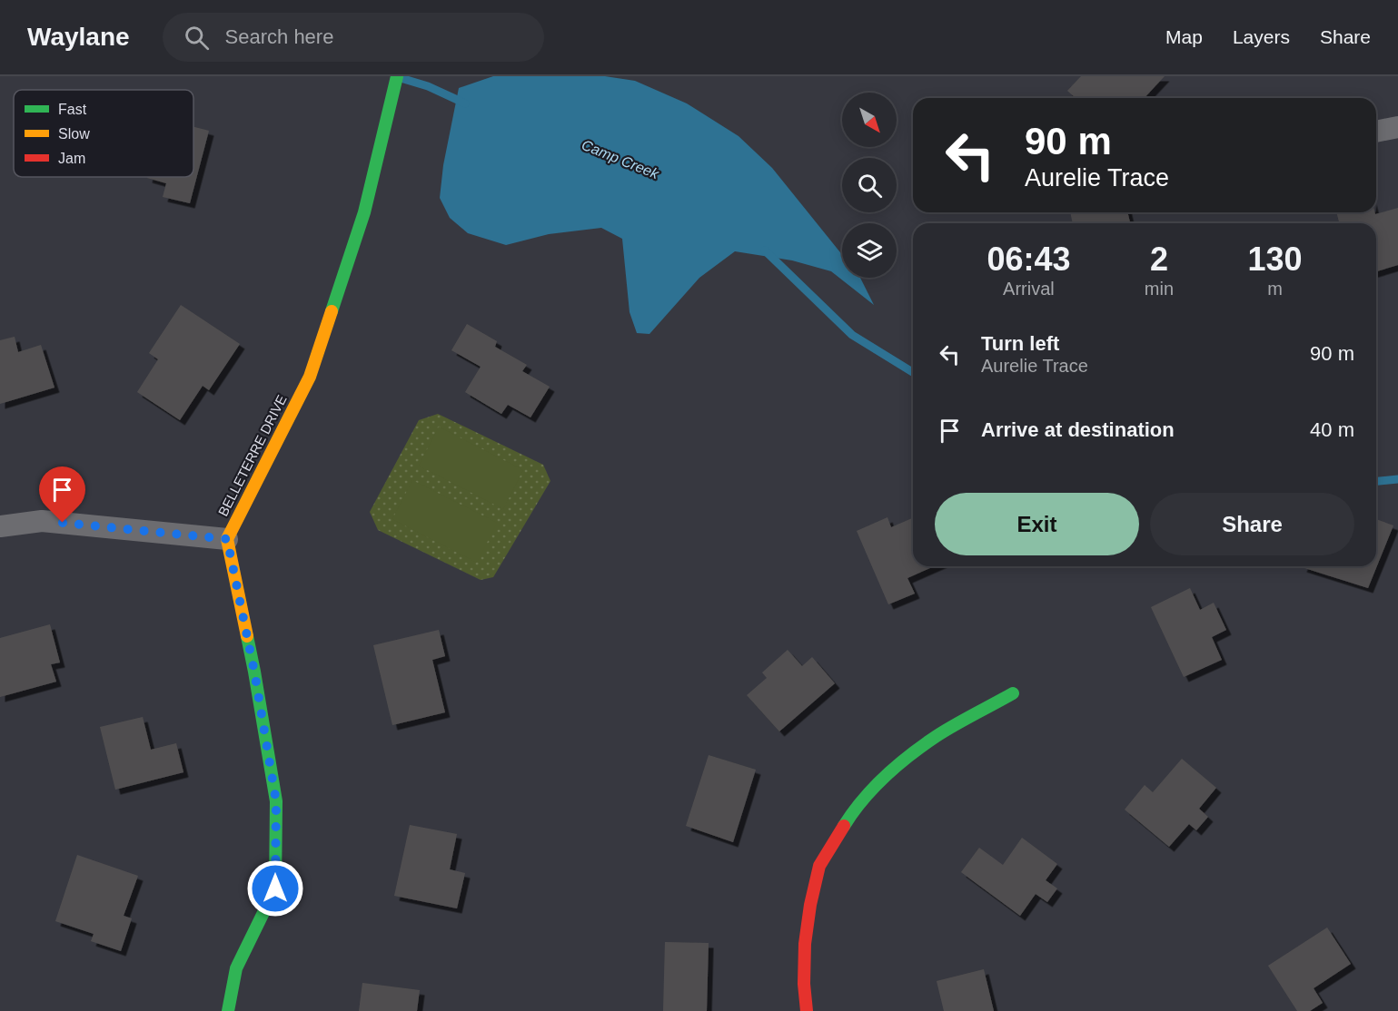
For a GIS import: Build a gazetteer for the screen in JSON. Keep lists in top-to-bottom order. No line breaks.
{"streets":{"street":["BELLETERRE DRIVE"]},"water":["Camp Creek"],"legend":["Fast","Slow","Jam"],"north":"bottom right","page":{"header":"Waylane","search":"Search here","nav":["Map","Layers","Share"],"turn":["90 m","Aurelie Trace"],"eta":["06:43","Arrival","2","min","130","m"],"list":[{"name":"Turn left","note":"Aurelie Trace","value":"90 m"},{"name":"Arrive at destination","value":"40 m"}],"buttons":["Exit","Share"]}}
